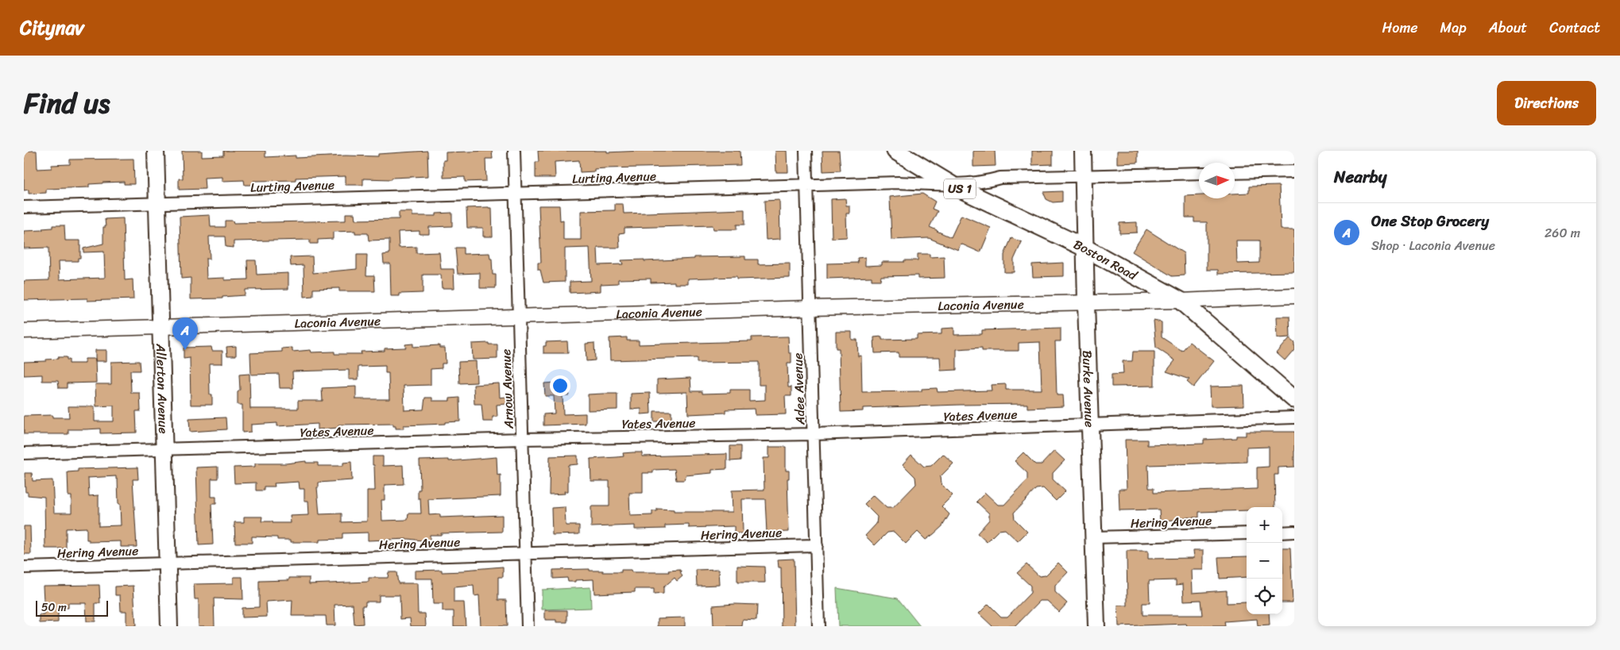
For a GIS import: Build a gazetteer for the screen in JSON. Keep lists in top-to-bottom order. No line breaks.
{"streets":{"main road":["US 1","Boston Road","Allerton Avenue","Burke Avenue"],"street":["Lurting Avenue","Laconia Avenue","Arnow Avenue","Adee Avenue","Yates Avenue","Hering Avenue"]},"crossings":[["Lurting Avenue","Boston Road"],["Lurting Avenue","Allerton Avenue"],["Lurting Avenue","Arnow Avenue"],["Lurting Avenue","Adee Avenue"],["Lurting Avenue","Burke Avenue"],["Boston Road","Laconia Avenue"],["Boston Road","Burke Avenue"],["Laconia Avenue","Allerton Avenue"],["Laconia Avenue","Arnow Avenue"],["Laconia Avenue","Adee Avenue"],["Laconia Avenue","Burke Avenue"],["Allerton Avenue","Yates Avenue"],["Allerton Avenue","Hering Avenue"],["Arnow Avenue","Yates Avenue"],["Arnow Avenue","Hering Avenue"],["Adee Avenue","Yates Avenue"],["Adee Avenue","Hering Avenue"],["Burke Avenue","Yates Avenue"],["Burke Avenue","Hering Avenue"]],"scale_bar":"50 m","north":"right","page":{"header":"Citynav","nav":["Home","Map","About","Contact"],"title":"Find us","buttons":"Directions","heading":"Nearby","list":[{"mark":"A","name":"One Stop Grocery","note":"Shop · Laconia Avenue","value":"260 m"}],"pins":"A","map_buttons":["+","−"],"scale":"50 m"}}
